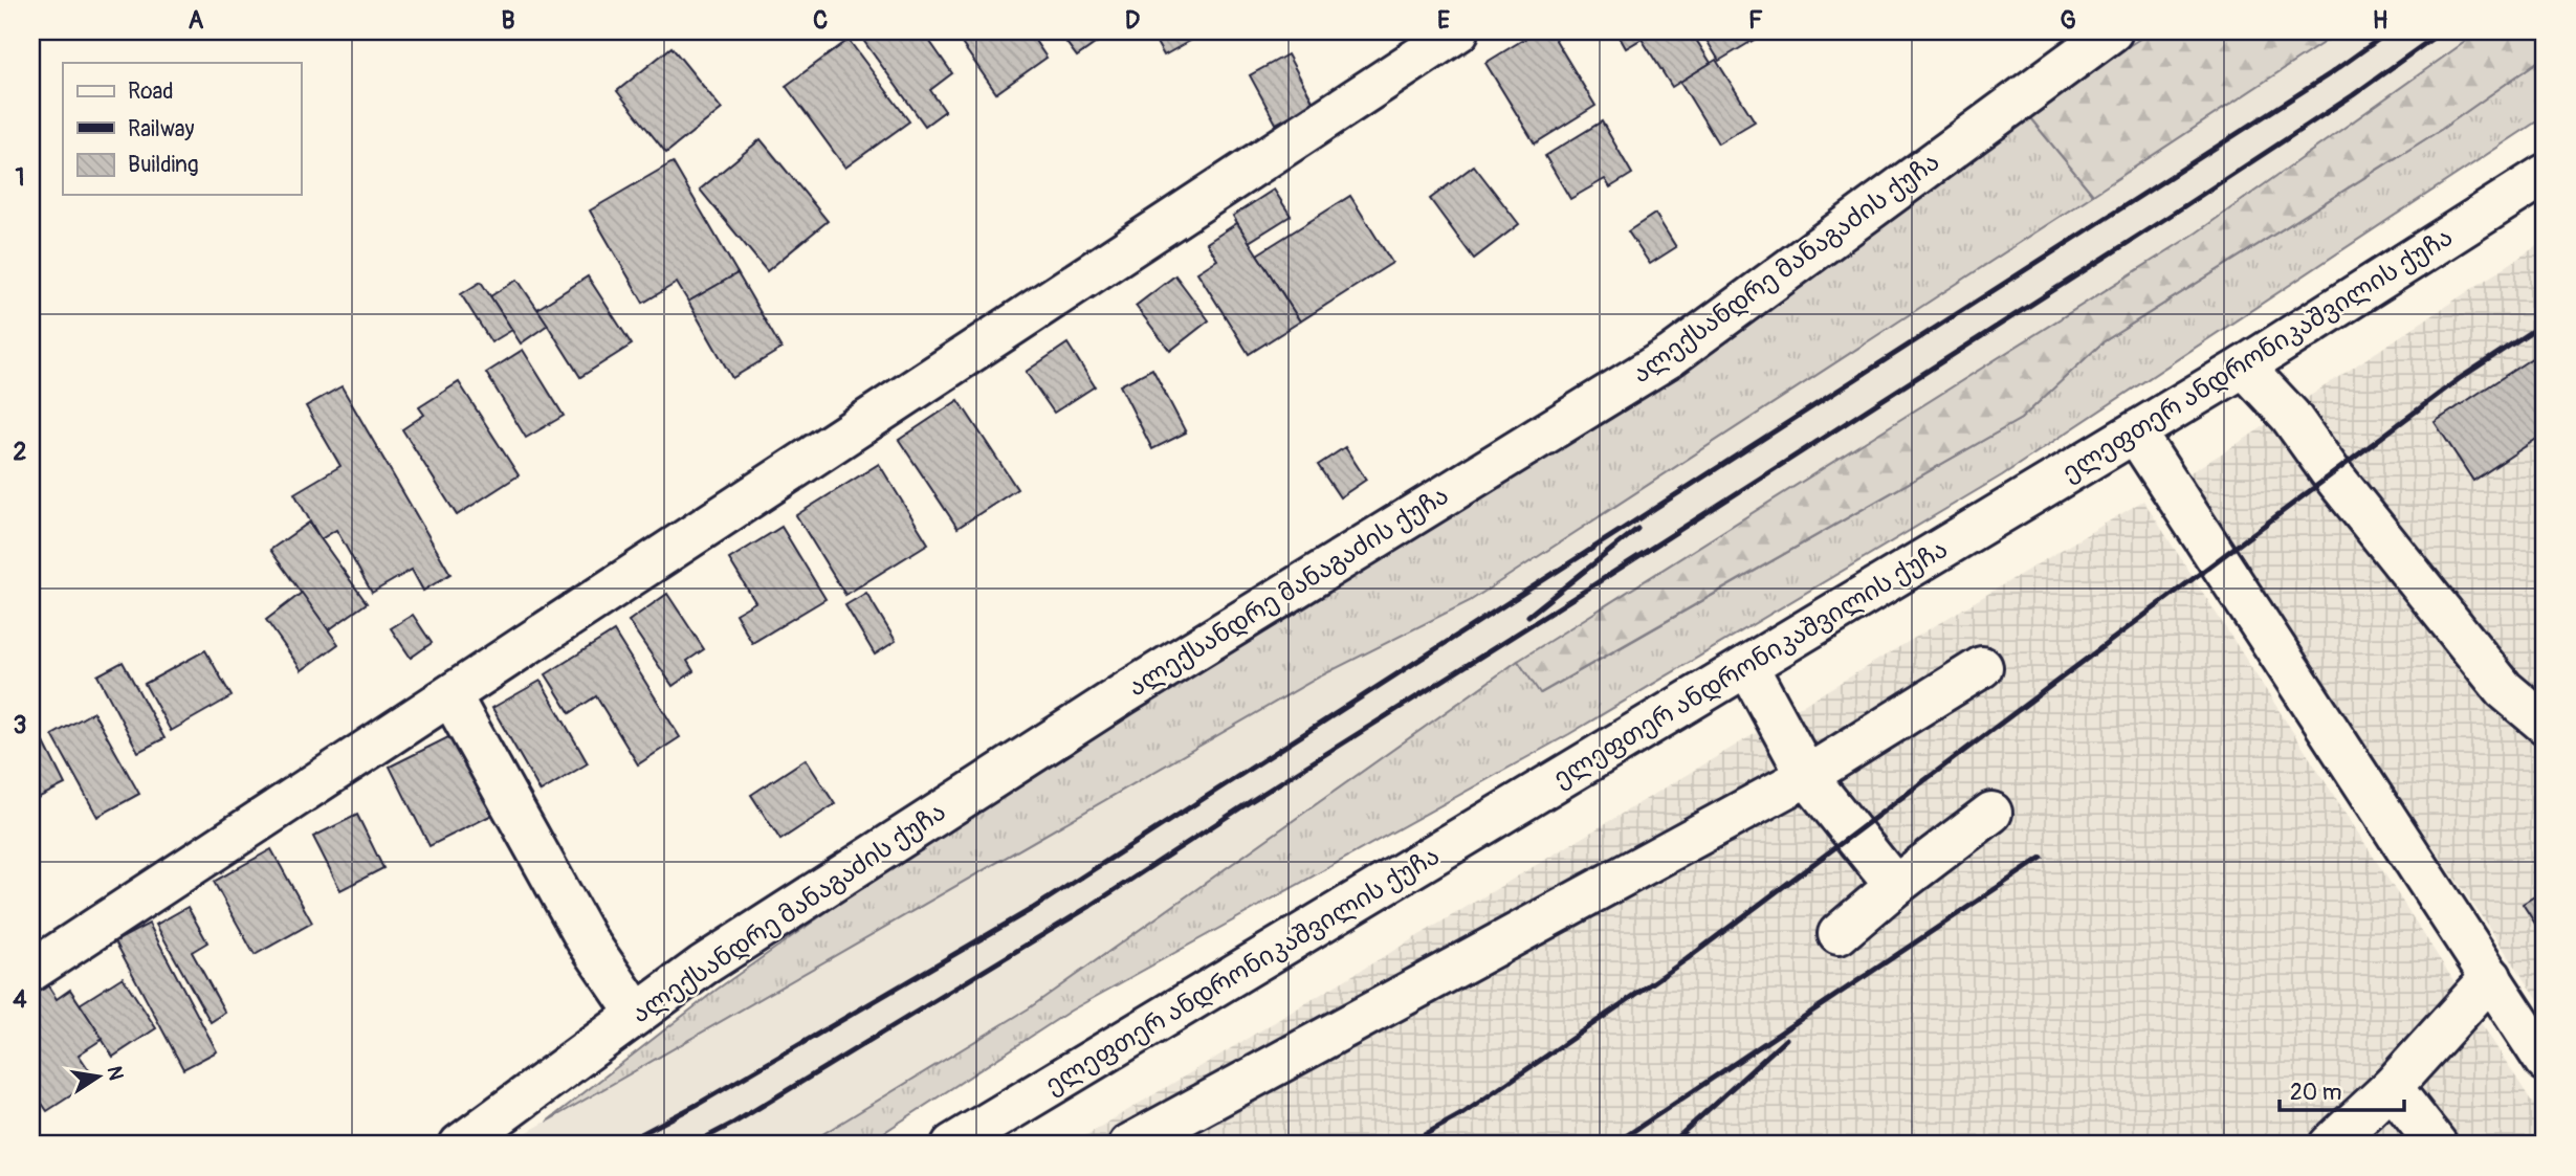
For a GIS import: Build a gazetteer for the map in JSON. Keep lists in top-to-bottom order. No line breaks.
{"streets":{"street":["ალექსანდრე მანაგაძის ქუჩა","ელეფთერ ანდრონიკაშვილის ქუჩა"]},"legend":["Road","Railway","Building"],"scale_bar":"20 m","north":"right","grid":{"columns":["A","B","C","D","E","F","G","H"],"rows":["1","2","3","4"]}}
